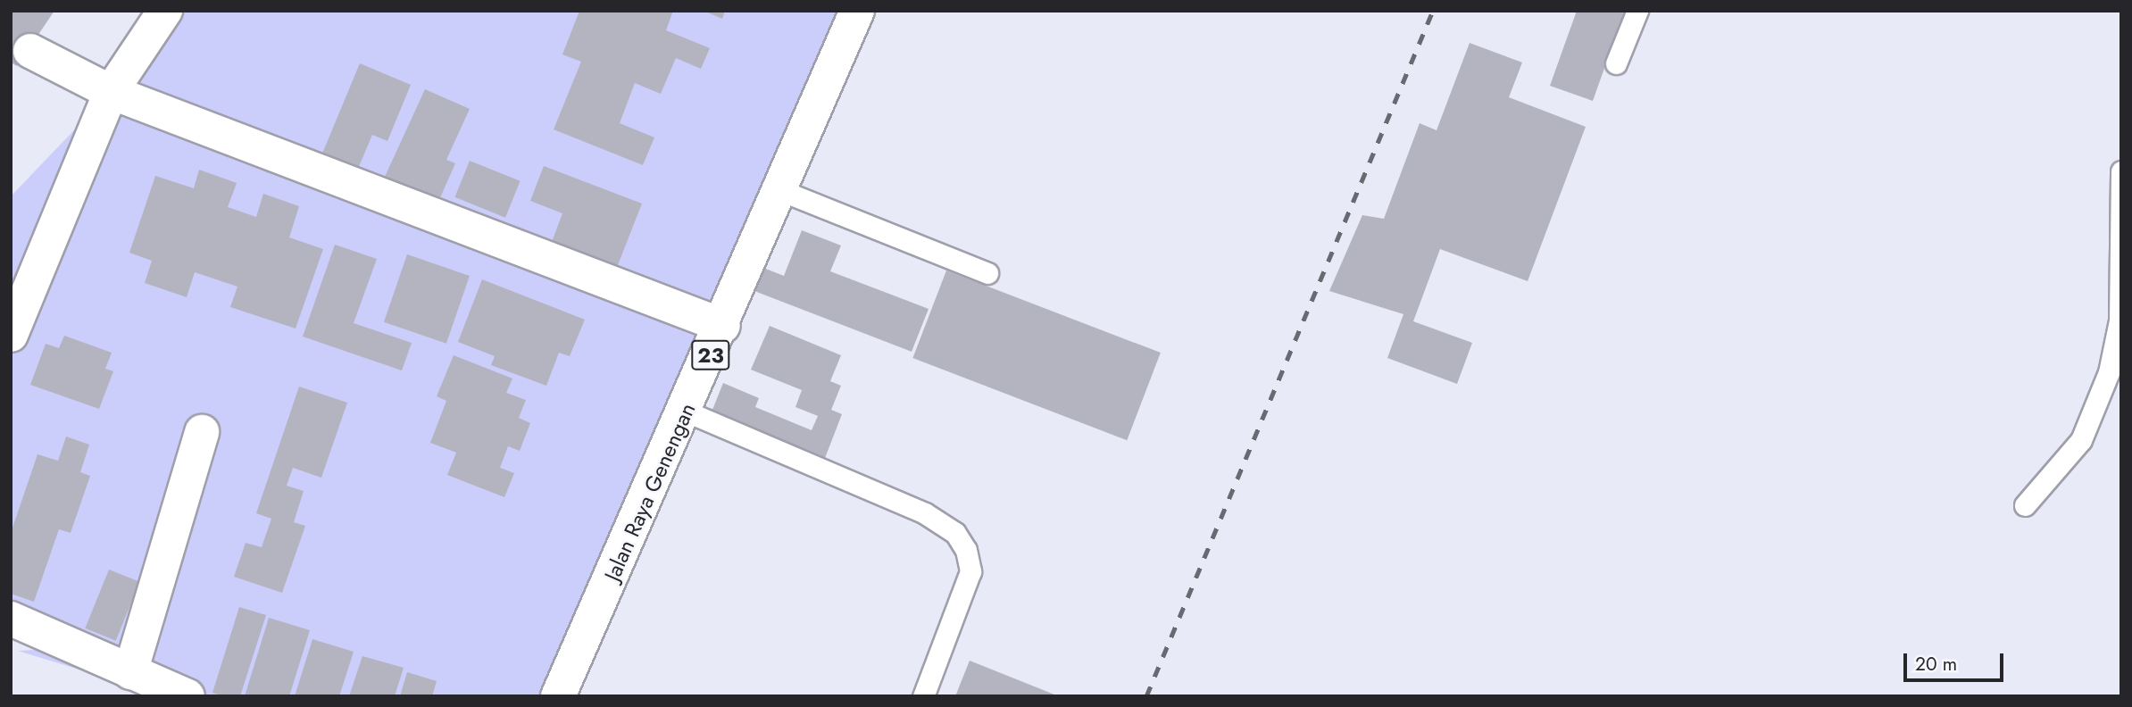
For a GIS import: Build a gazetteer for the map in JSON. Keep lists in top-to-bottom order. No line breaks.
{"streets":{"main road":["23","Jalan Raya Genengan"]},"scale_bar":"20 m"}
